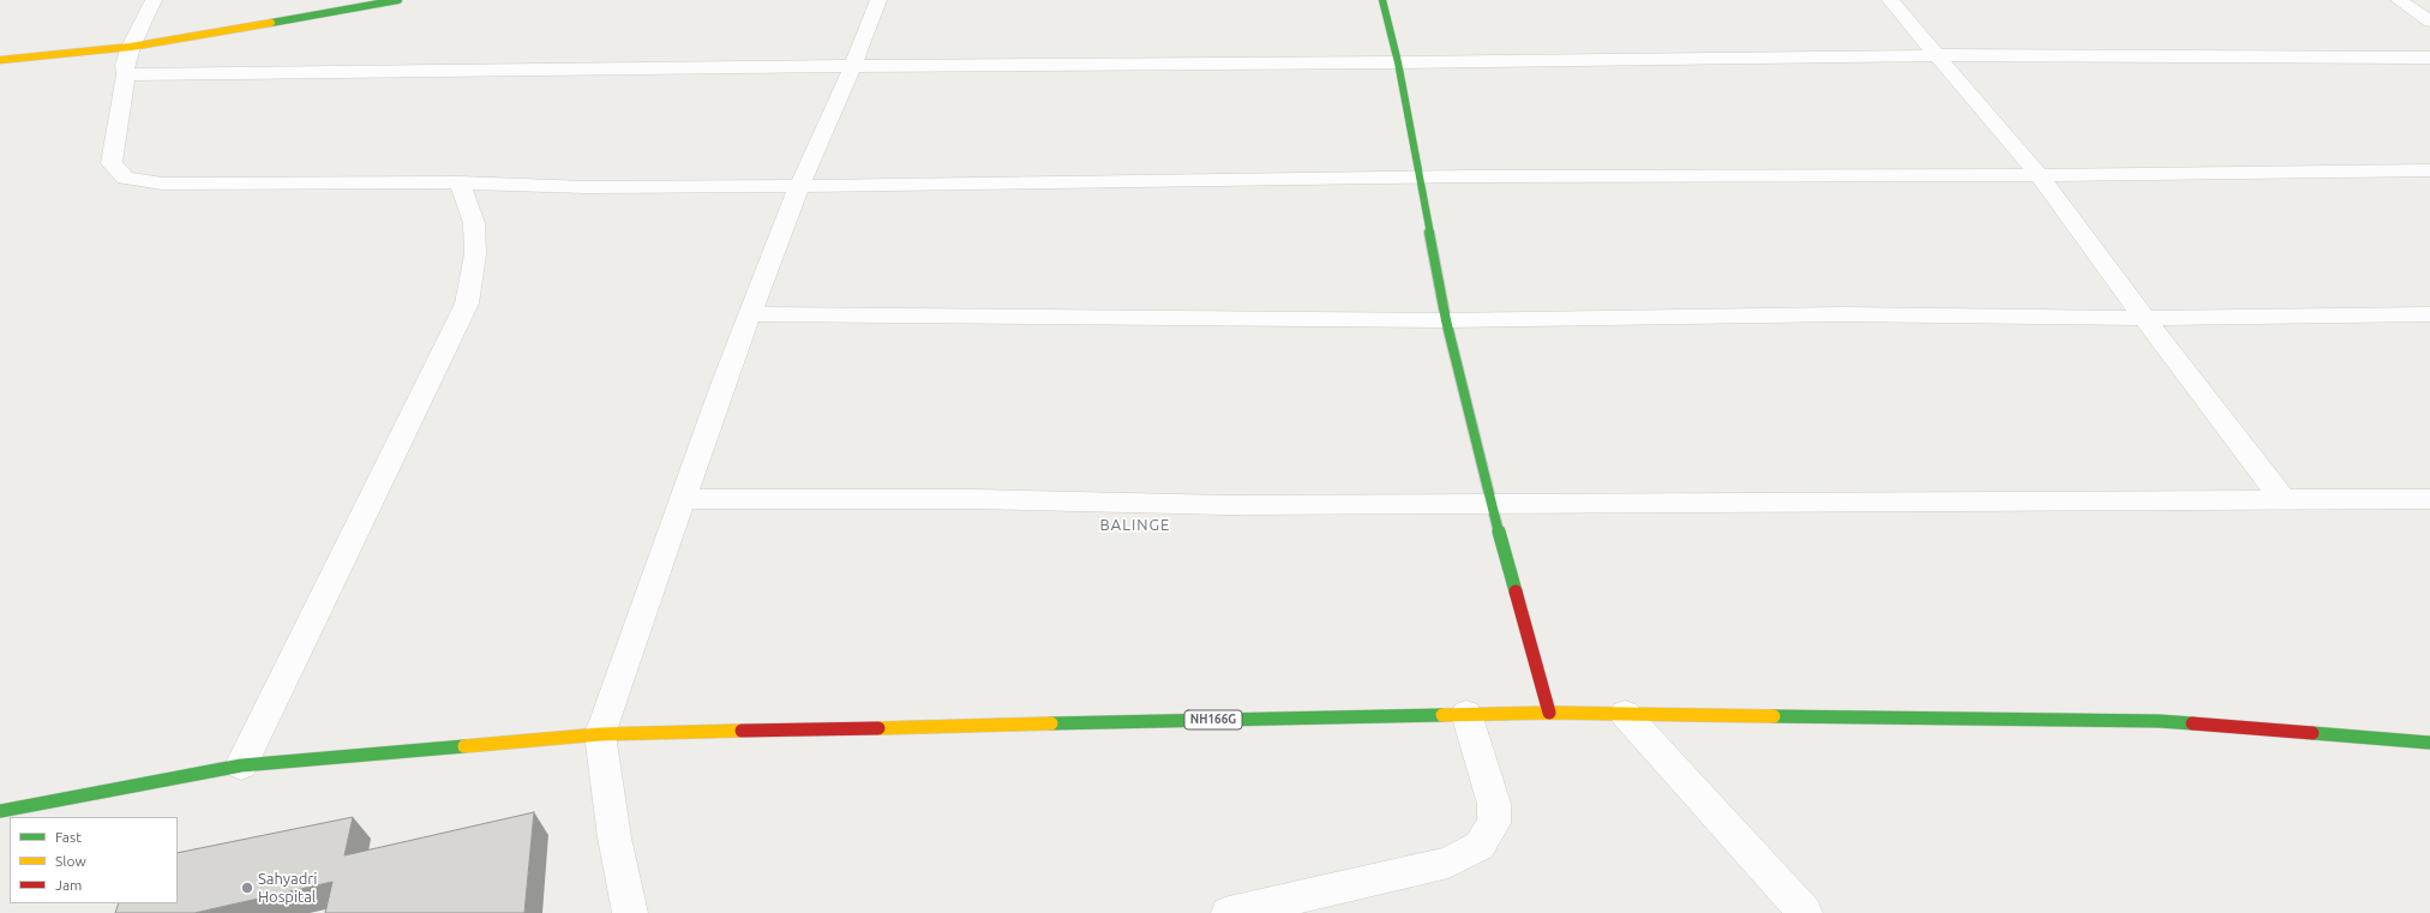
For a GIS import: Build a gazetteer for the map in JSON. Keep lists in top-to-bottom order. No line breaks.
{"streets":{"main road":["NH166G"]},"districts":["BALINGE"],"places":["Sahyadri Hospital"],"legend":["Fast","Slow","Jam"]}
